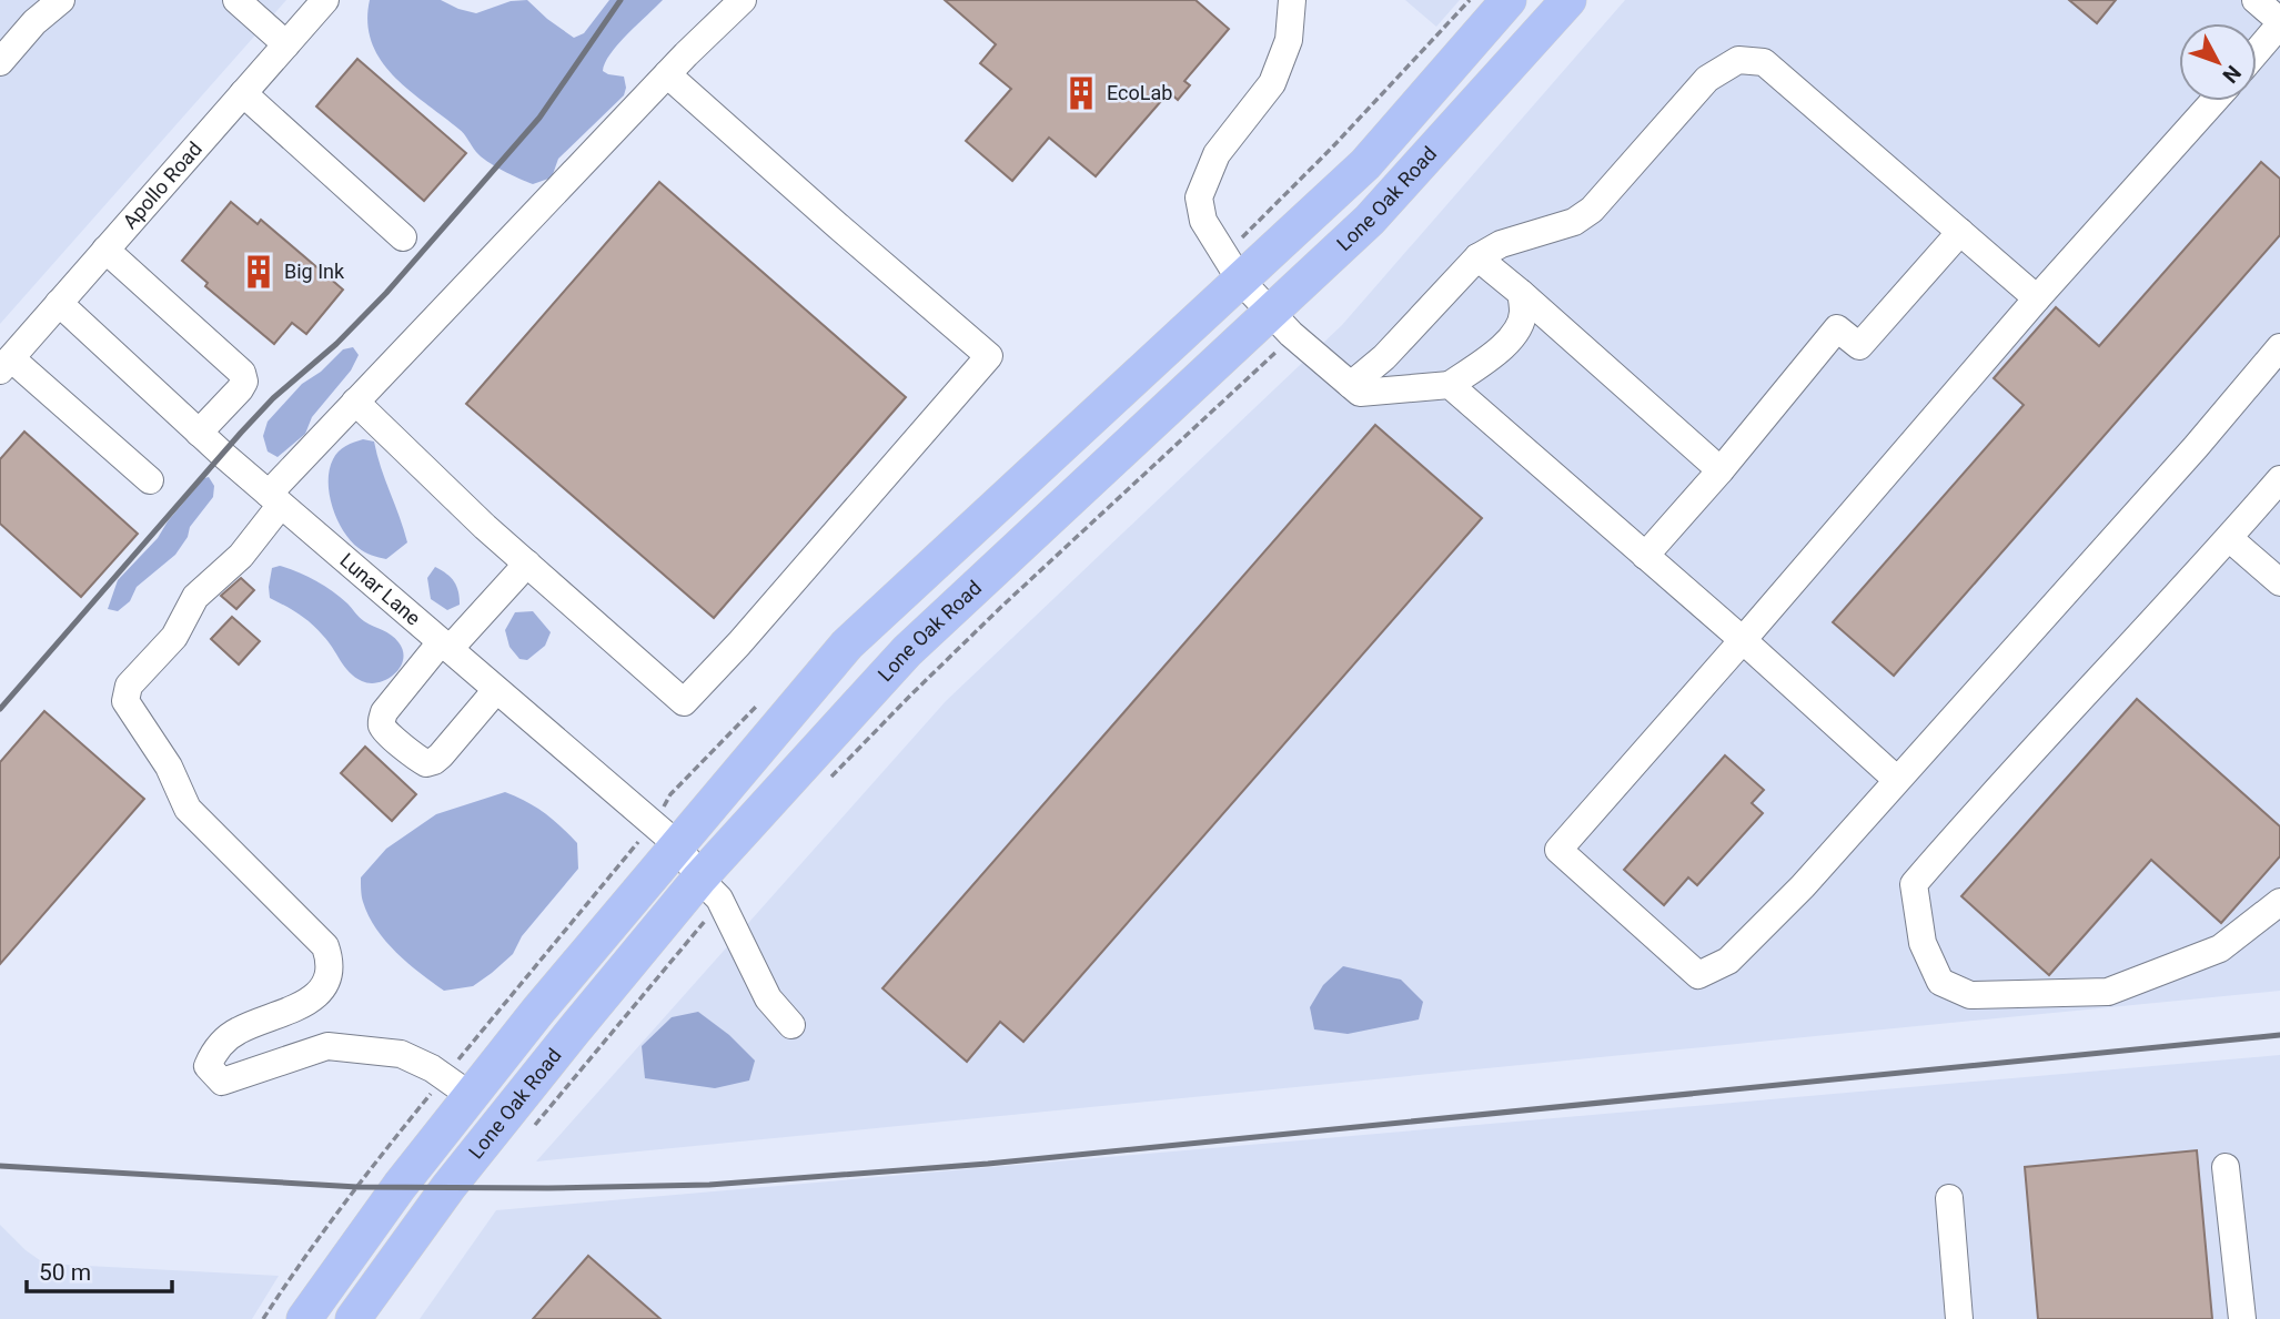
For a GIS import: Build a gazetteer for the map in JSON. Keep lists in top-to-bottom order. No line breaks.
{"streets":{"main road":["Lone Oak Road"],"street":["Apollo Road","Lunar Lane"]},"crossings":[["Apollo Road","Lunar Lane"],["Lone Oak Road","Lunar Lane"]],"places":{"building":["EcoLab","Big Ink"]},"scale_bar":"50 m","north":"bottom right"}
